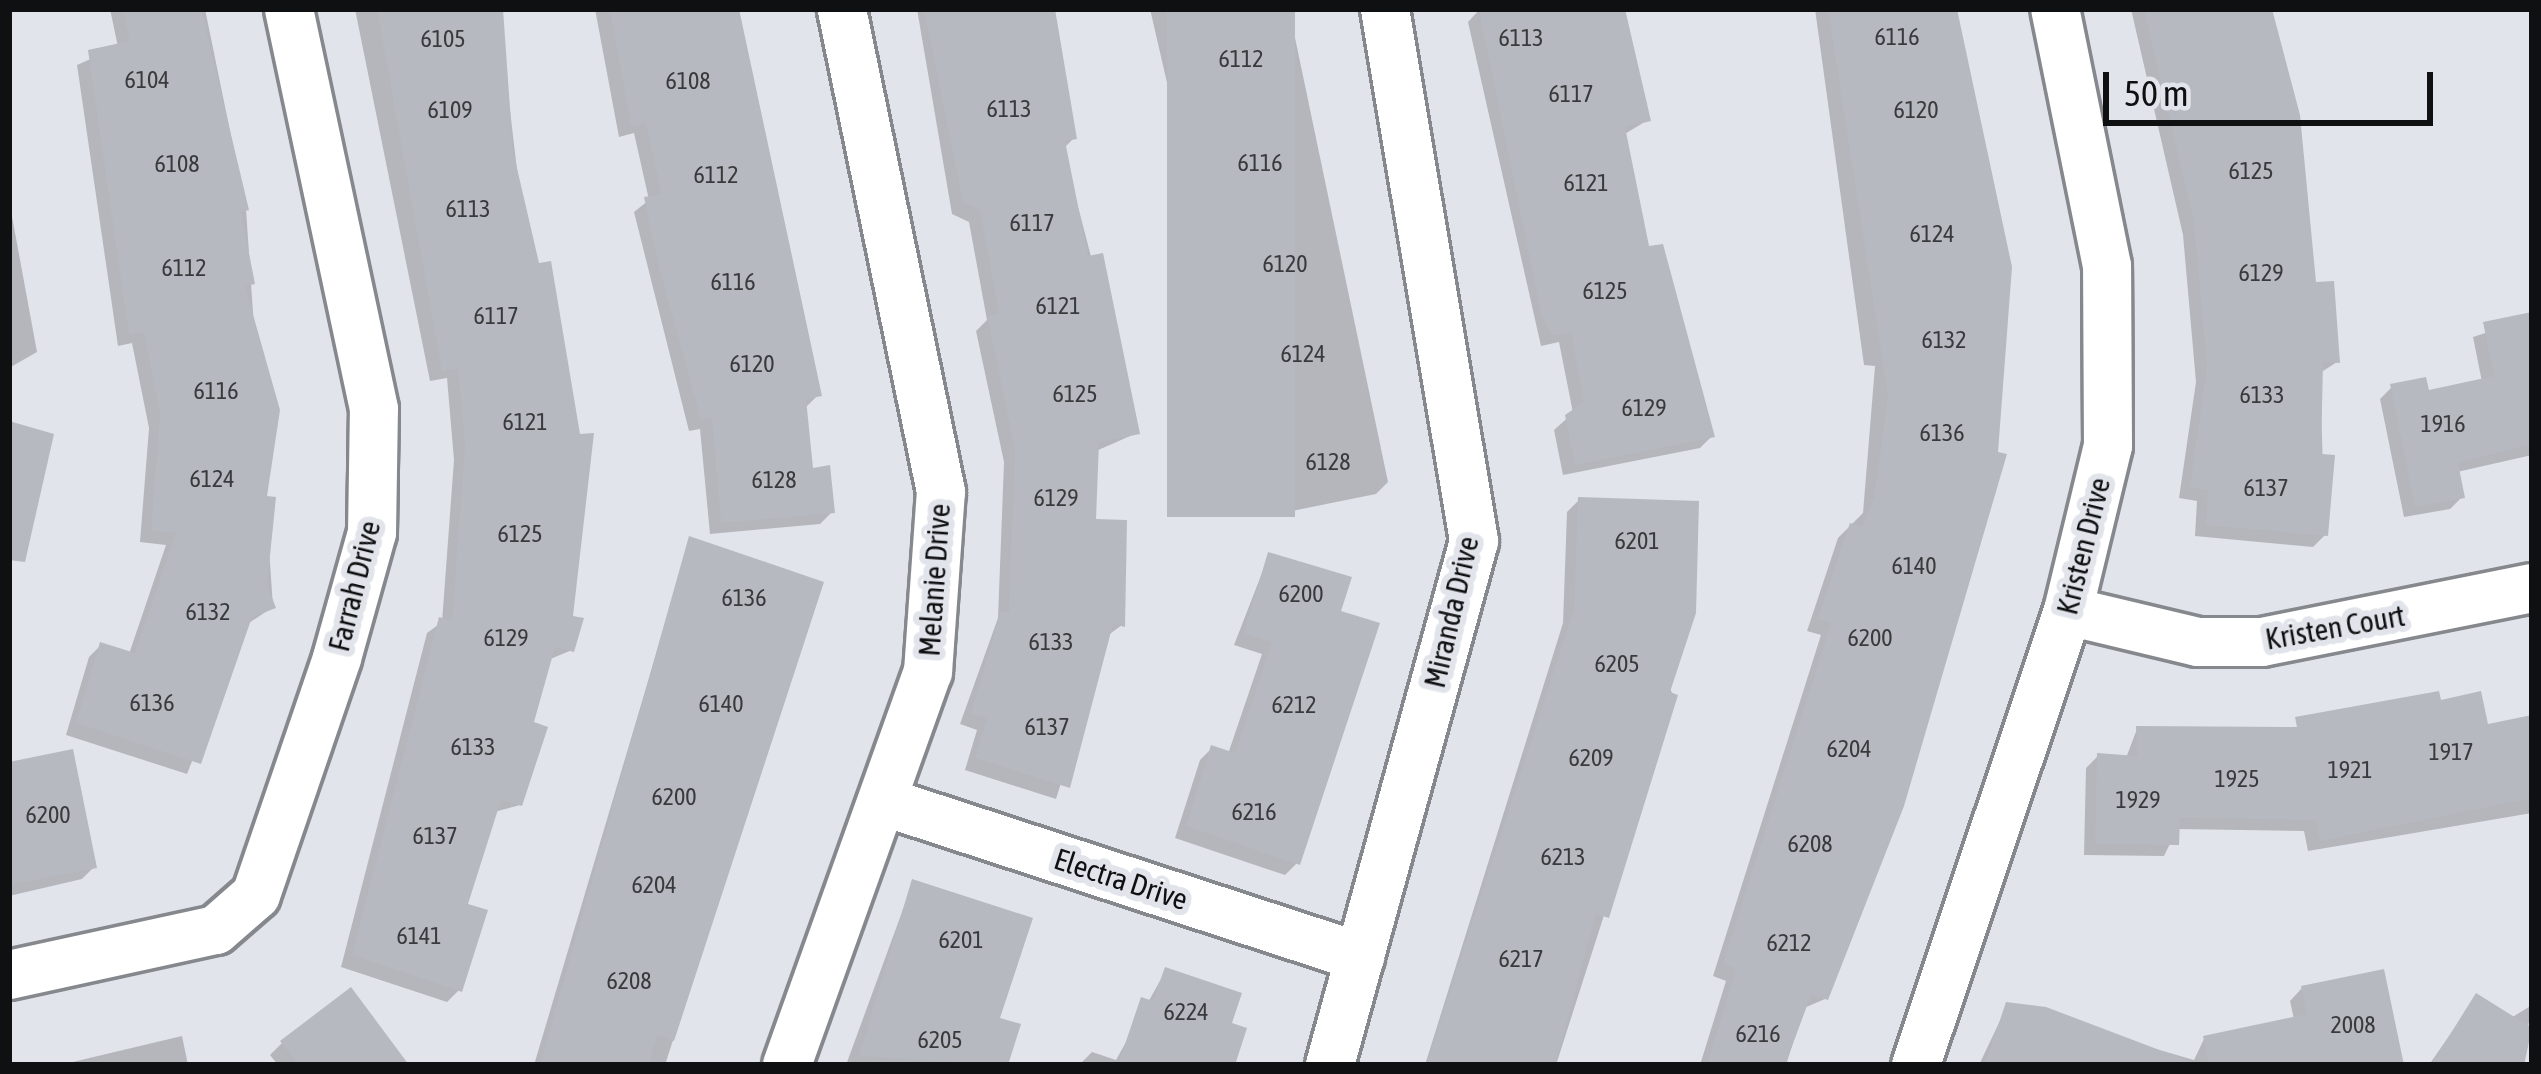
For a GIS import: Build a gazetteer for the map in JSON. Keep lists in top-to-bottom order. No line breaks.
{"streets":{"street":["Kristen Drive","Melanie Drive","Farrah Drive","Miranda Drive","Kristen Court","Electra Drive"]},"crossings":[["Kristen Drive","Kristen Court"],["Melanie Drive","Electra Drive"],["Miranda Drive","Electra Drive"]],"house_numbers":["6116","6113","6105","6112","6104","6108","6117","6113","6109","6120","6116","6108","6125","6112","6121","6113","6117","6124","6120","6112","6129","6116","6125","6121","6117","6132","6124","6120","6116","6125","6133","6129","6121","1916","6136","6128","6124","6128","6137","6129","6125","6201","6140","6200","6136","6132","6129","6200","6133","6205","6136","6140","6212","6137","6133","6204","1917","6209","1921","1925","6200","1929","6216","6200","6137","6208","6213","6204","6141","6201","6212","6217","6208","6224","2008","6216","6205"],"scale_bar":"50 m"}
